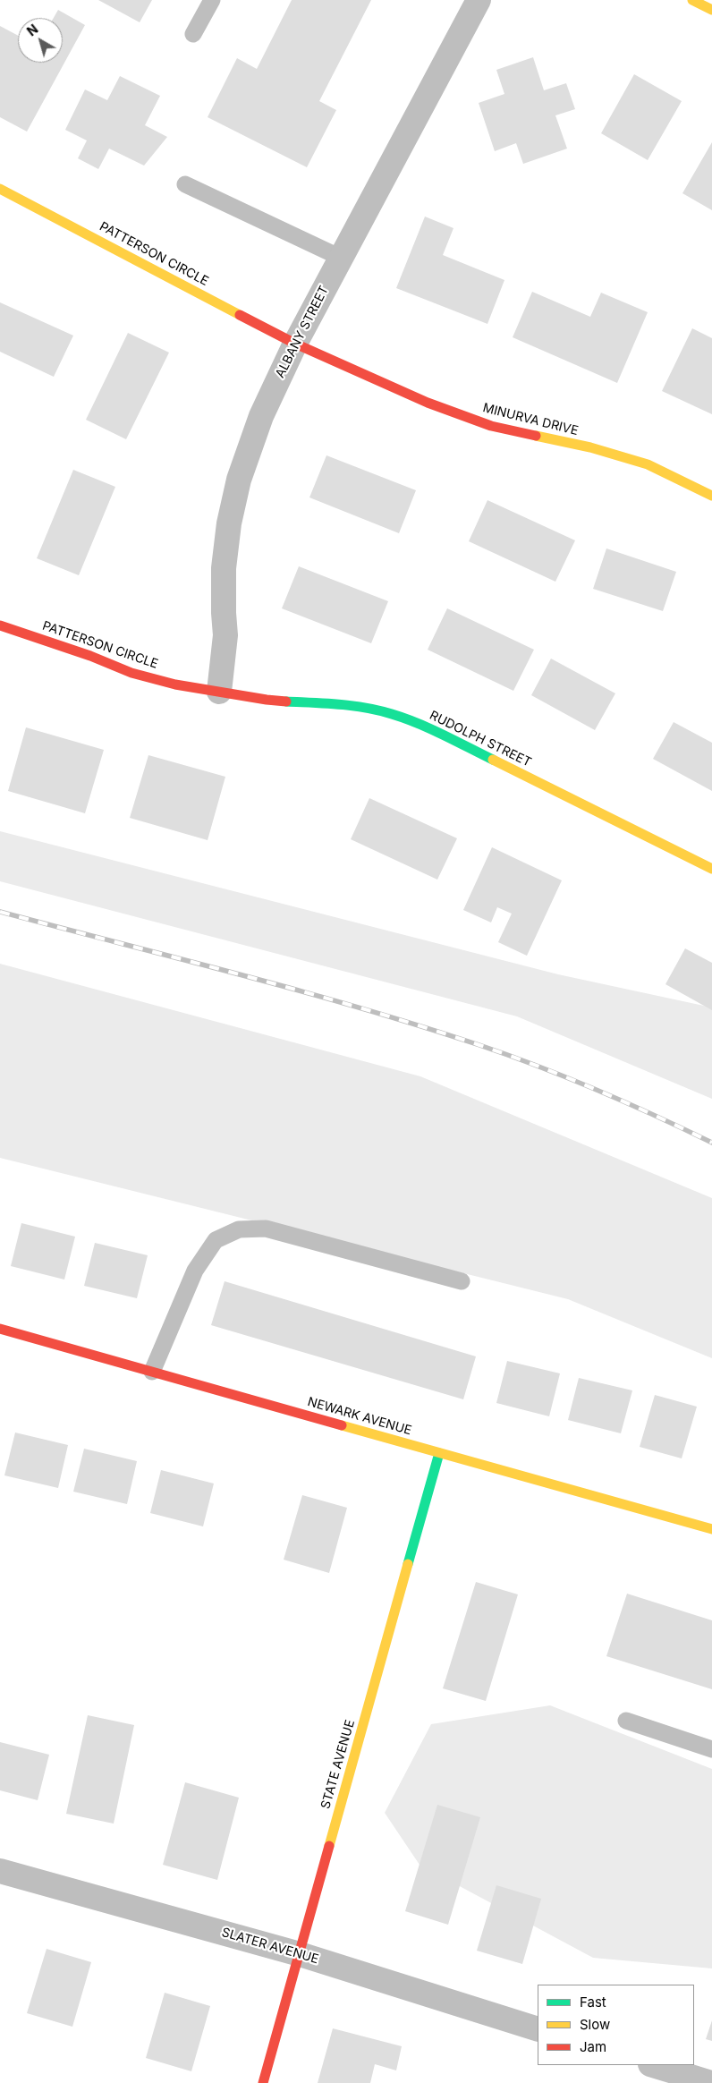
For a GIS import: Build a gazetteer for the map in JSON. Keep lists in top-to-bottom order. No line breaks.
{"streets":{"street":["PATTERSON CIRCLE","ALBANY STREET","MINURVA DRIVE","RUDOLPH STREET","NEWARK AVENUE","STATE AVENUE","SLATER AVENUE"]},"crossings":[["PATTERSON CIRCLE","ALBANY STREET"],["PATTERSON CIRCLE","MINURVA DRIVE"],["PATTERSON CIRCLE","RUDOLPH STREET"],["ALBANY STREET","MINURVA DRIVE"],["ALBANY STREET","RUDOLPH STREET"],["NEWARK AVENUE","STATE AVENUE"],["STATE AVENUE","SLATER AVENUE"]],"legend":["Fast","Slow","Jam"],"north":"top left"}
